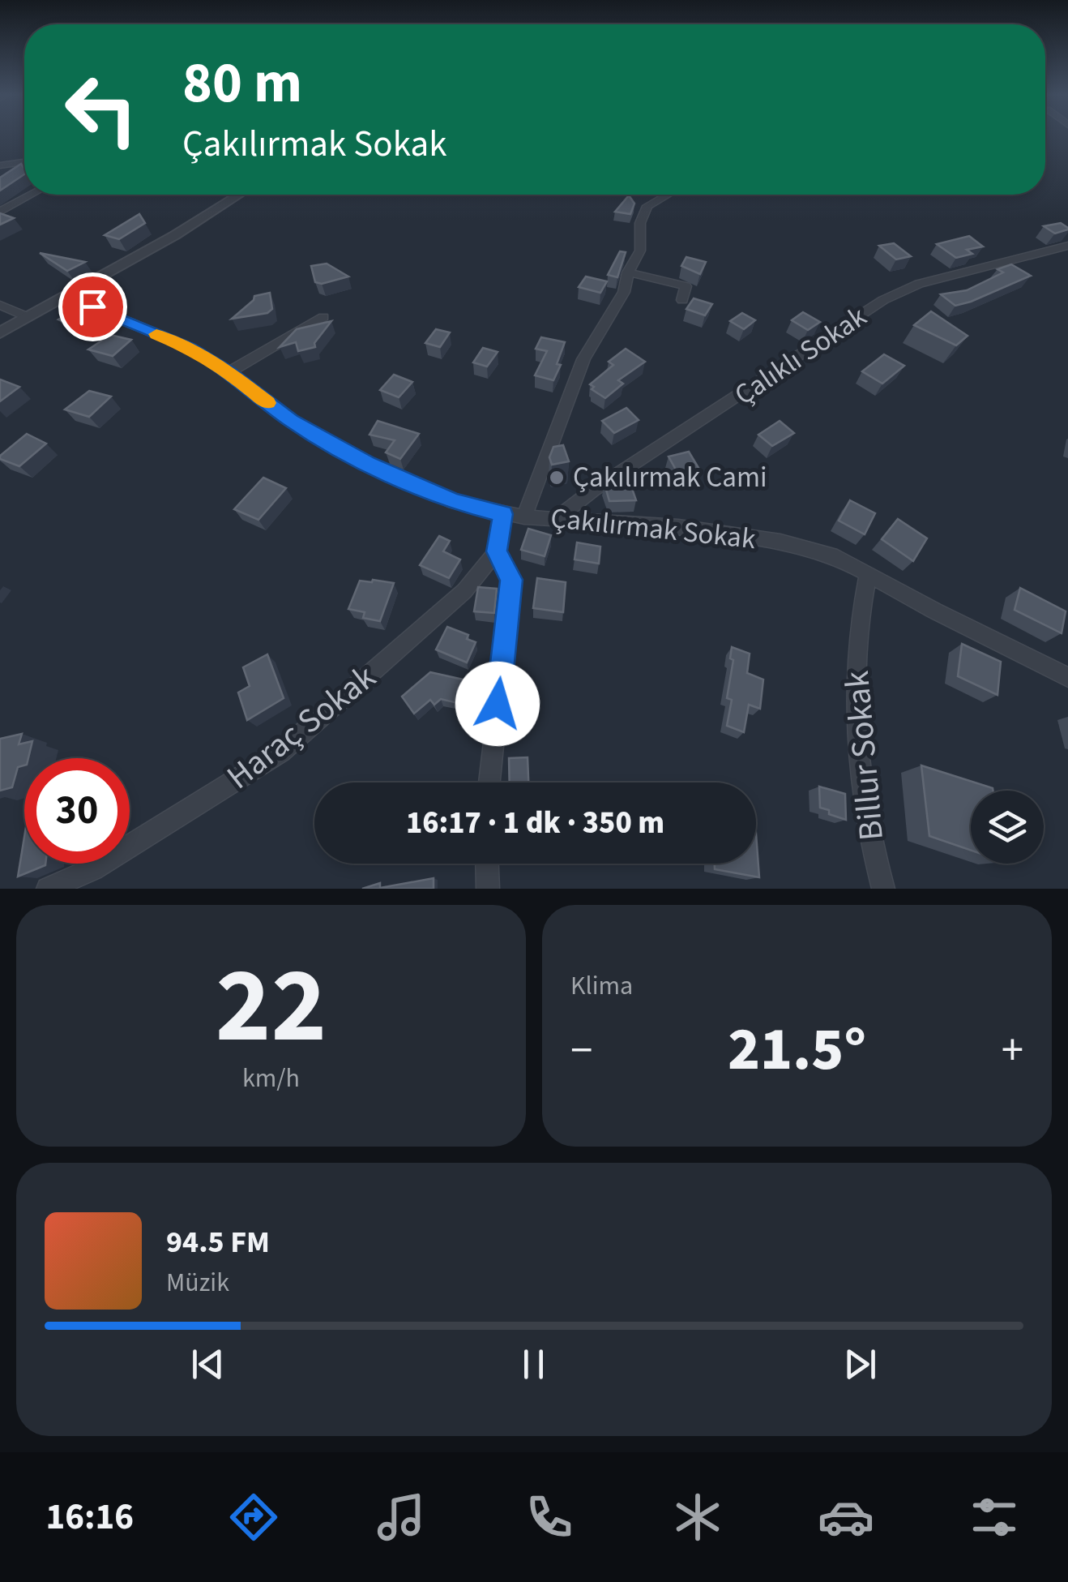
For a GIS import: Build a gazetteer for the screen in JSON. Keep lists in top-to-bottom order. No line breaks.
{"streets":{"street":["Çalıklı Sokak","Çakılırmak Sokak","Haraç Sokak","Billur Sokak"]},"crossings":[["Çalıklı Sokak","Çakılırmak Sokak"],["Çakılırmak Sokak","Billur Sokak"]],"places":["Çakılırmak Cami"],"page":{"turn":["80 m","Çakılırmak Sokak"],"limit":"30","trip":"16:17 · 1 dk · 350 m","tile":[["22","km/h"],"Klima"],"heat":["−","21.5°","+"],"song":["94.5 FM","Müzik"],"tabs":"16:16"}}
